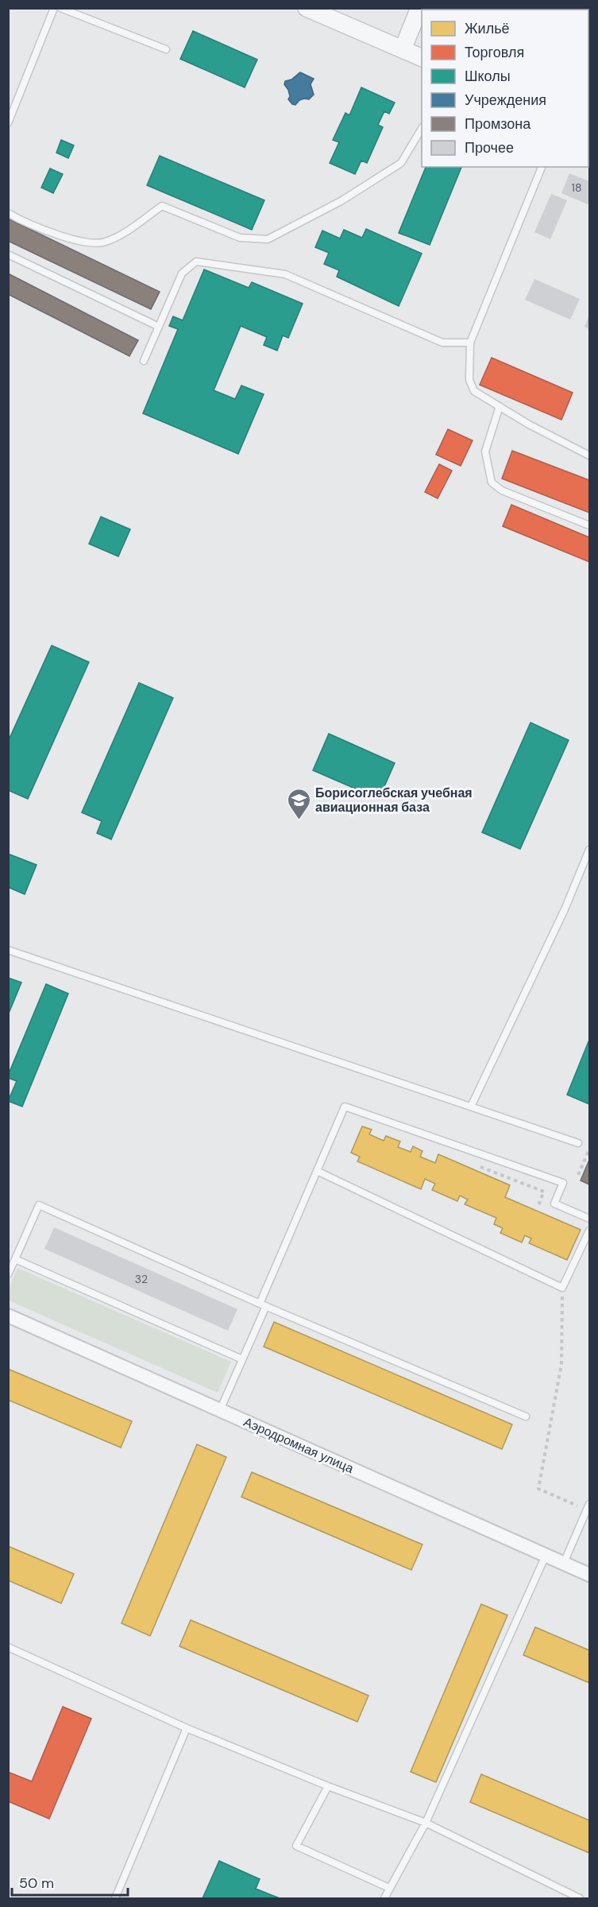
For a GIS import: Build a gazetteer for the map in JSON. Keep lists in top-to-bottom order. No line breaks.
{"streets":{"street":["Аэродромная улица"]},"places":{"school or university":["Борисоглебская учебная авиационная база"]},"house_numbers":["18","32"],"legend":["Жильё","Торговля","Школы","Учреждения","Промзона","Прочее"],"scale_bar":"50 m"}
